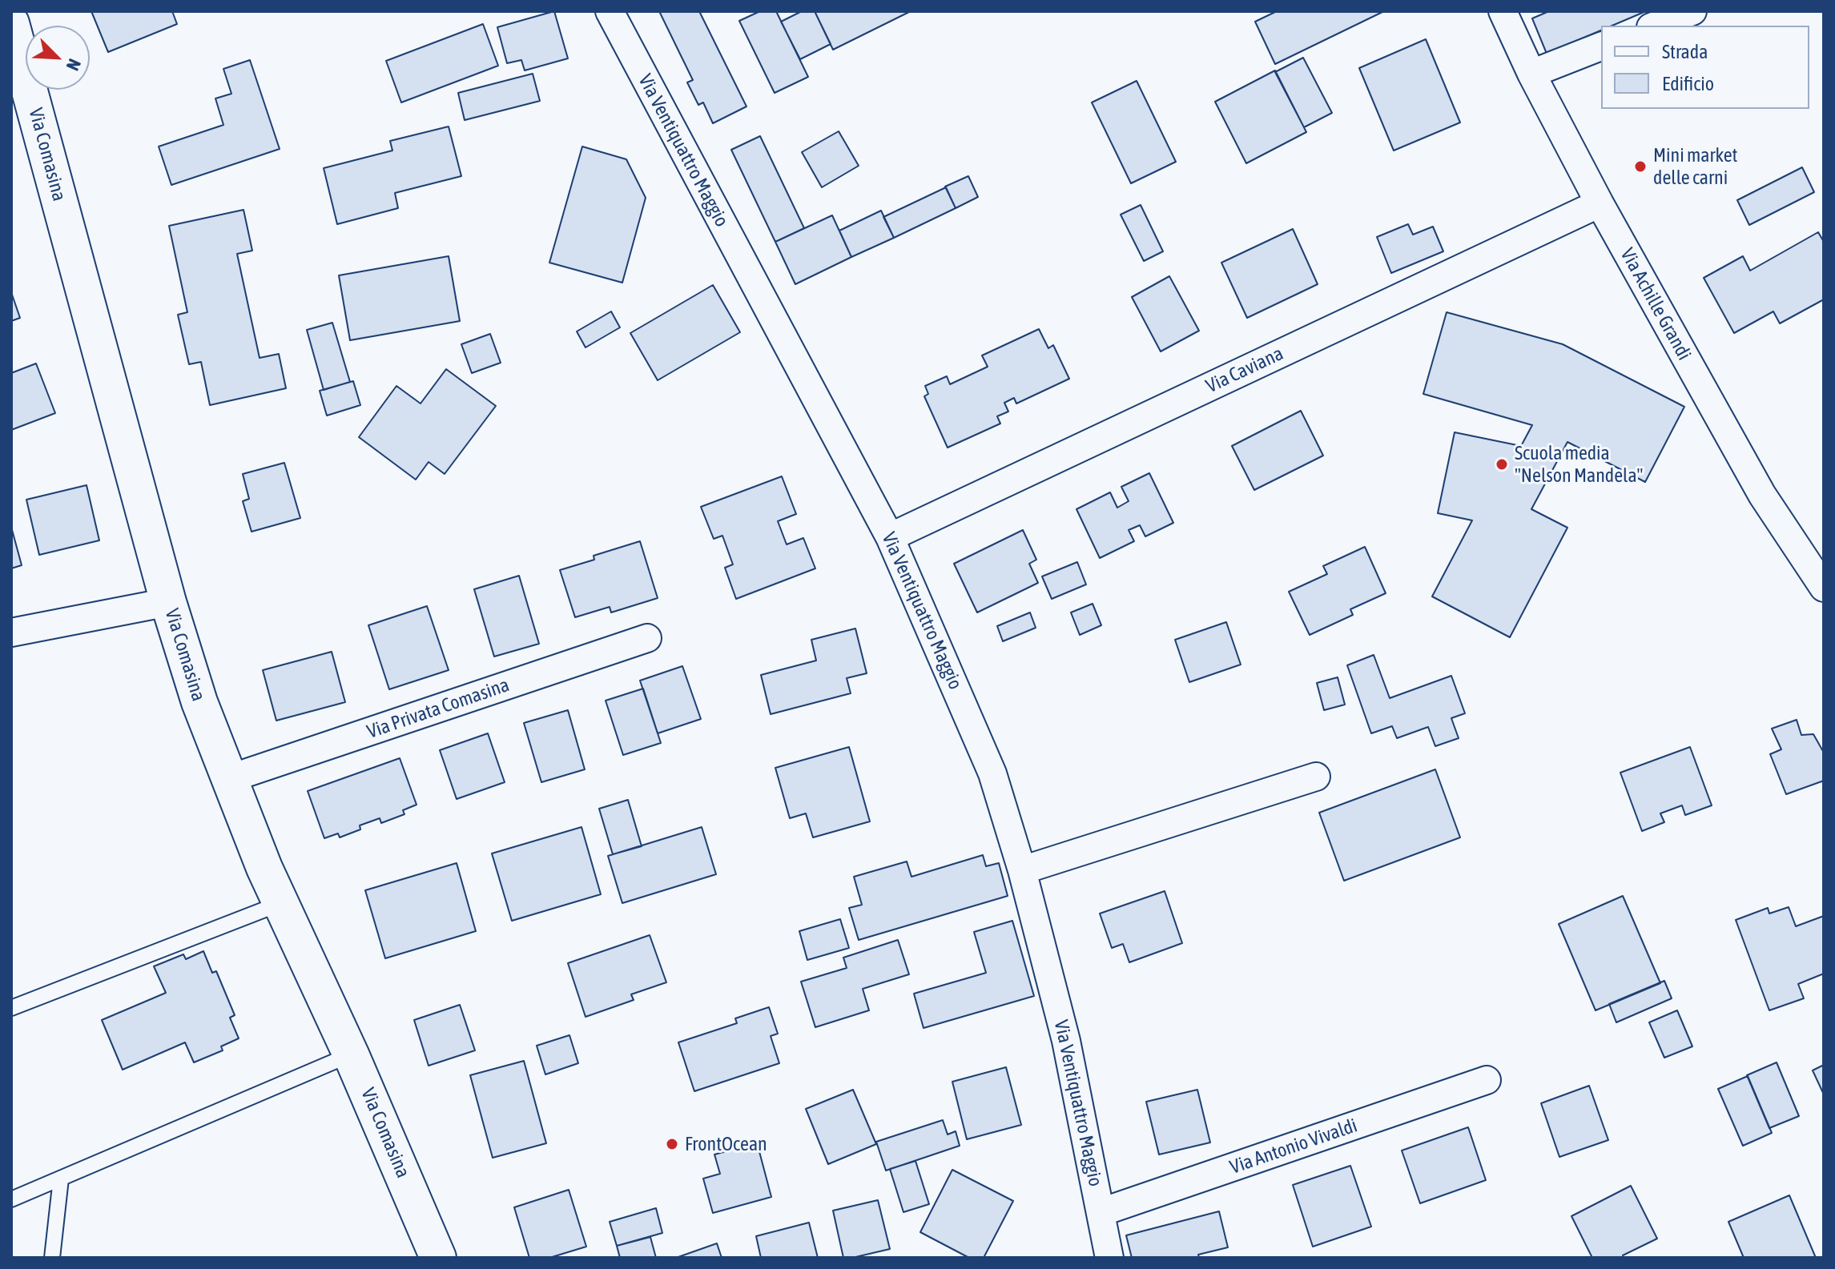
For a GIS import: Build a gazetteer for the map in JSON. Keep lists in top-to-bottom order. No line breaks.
{"streets":{"street":["Via Ventiquattro Maggio","Via Comasina","Via Achille Grandi","Via Caviana","Via Privata Comasina","Via Antonio Vivaldi"]},"crossings":[["Via Ventiquattro Maggio","Via Caviana"],["Via Ventiquattro Maggio","Via Antonio Vivaldi"],["Via Comasina","Via Privata Comasina"],["Via Achille Grandi","Via Caviana"]],"places":["Mini market delle carni","Scuola media \"Nelson Mandela\"","FrontOcean"],"legend":["Strada","Edificio"],"north":"bottom right"}
